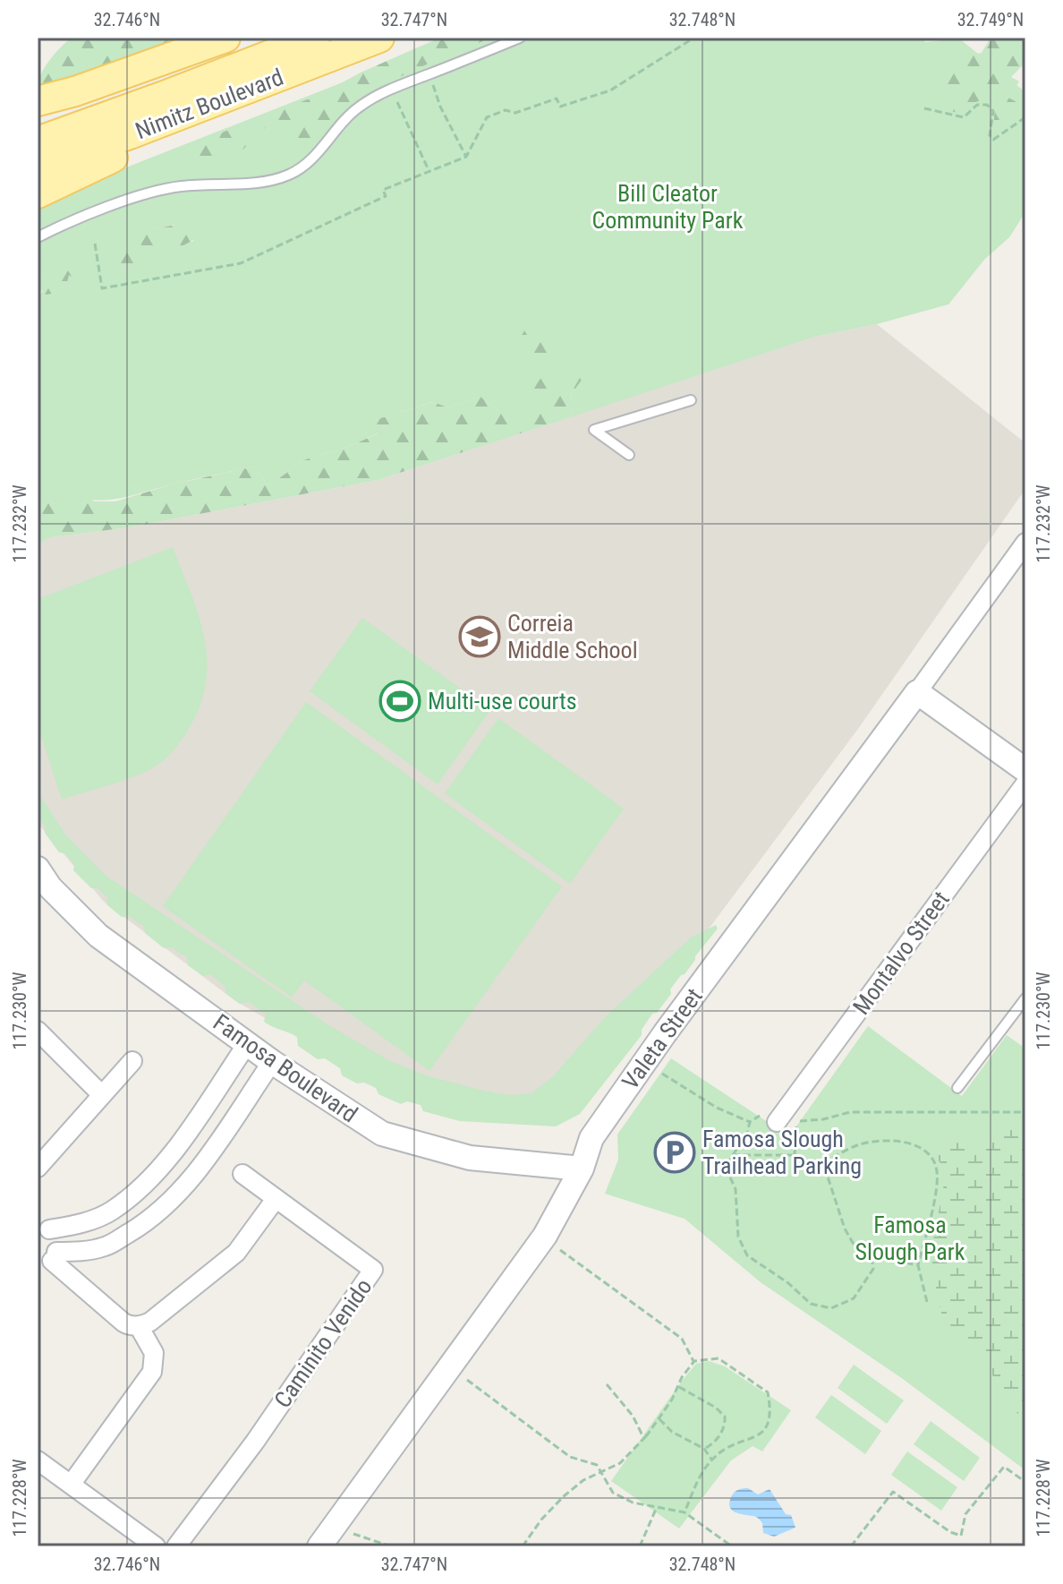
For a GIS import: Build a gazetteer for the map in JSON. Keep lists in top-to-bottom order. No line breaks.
{"streets":{"main road":["Nimitz Boulevard"],"street":["Montalvo Street","Valeta Street","Famosa Boulevard","Caminito Venido"]},"crossings":[["Valeta Street","Famosa Boulevard"]],"parks":["Bill Cleator Community Park","Famosa Slough Park"],"places":{"school or university":["Correia Middle School"],"sports":["Multi-use courts"],"parking":["Famosa Slough Trailhead Parking"]},"coordinates":["32.746°N","32.747°N","32.748°N","32.749°N","117.232°W","117.230°W","117.228°W"]}
